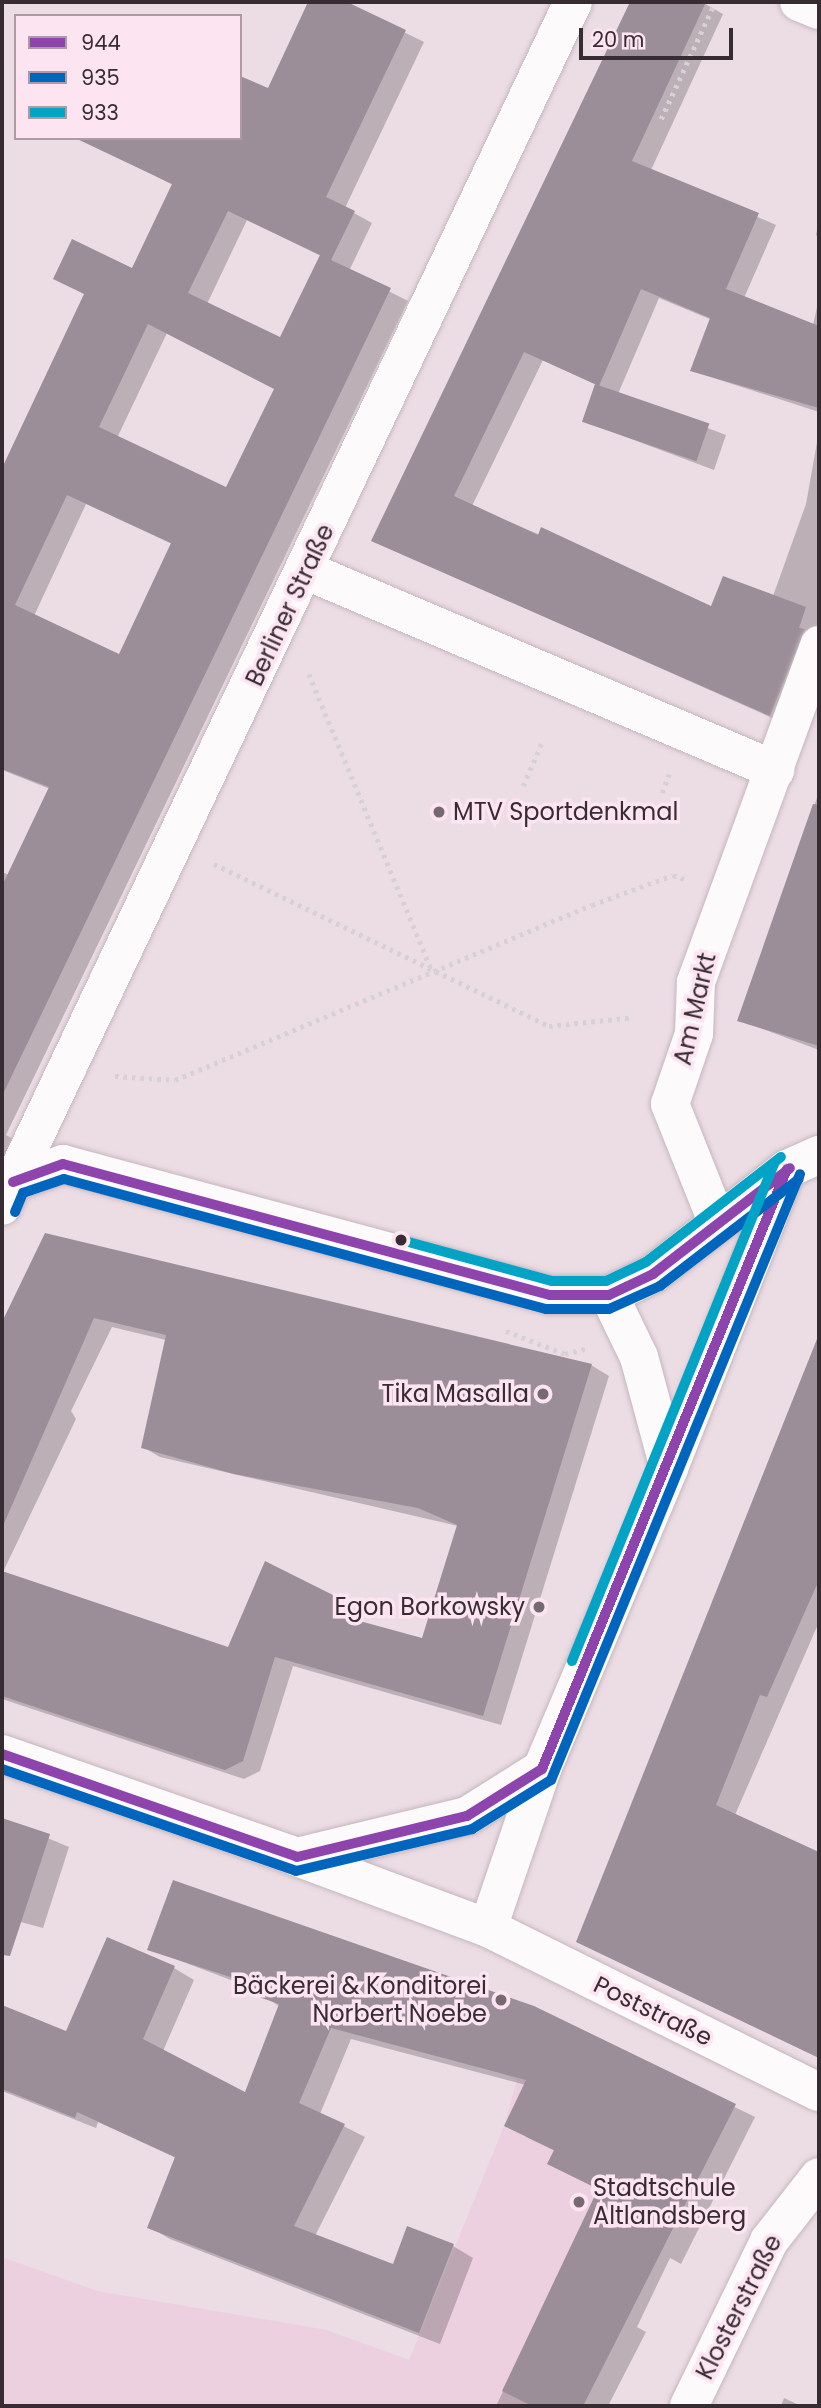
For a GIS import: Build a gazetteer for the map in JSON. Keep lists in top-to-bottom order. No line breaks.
{"streets":{"street":["Berliner Straße","Am Markt","Poststraße","Klosterstraße"]},"places":["MTV Sportdenkmal","Tika Masalla","Egon Borkowsky","Bäckerei & Konditorei Norbert Noebe","Stadtschule Altlandsberg"],"lines":["transit line 933","transit line 944","transit line 935"],"legend":["944","935","933"],"scale_bar":"20 m"}
